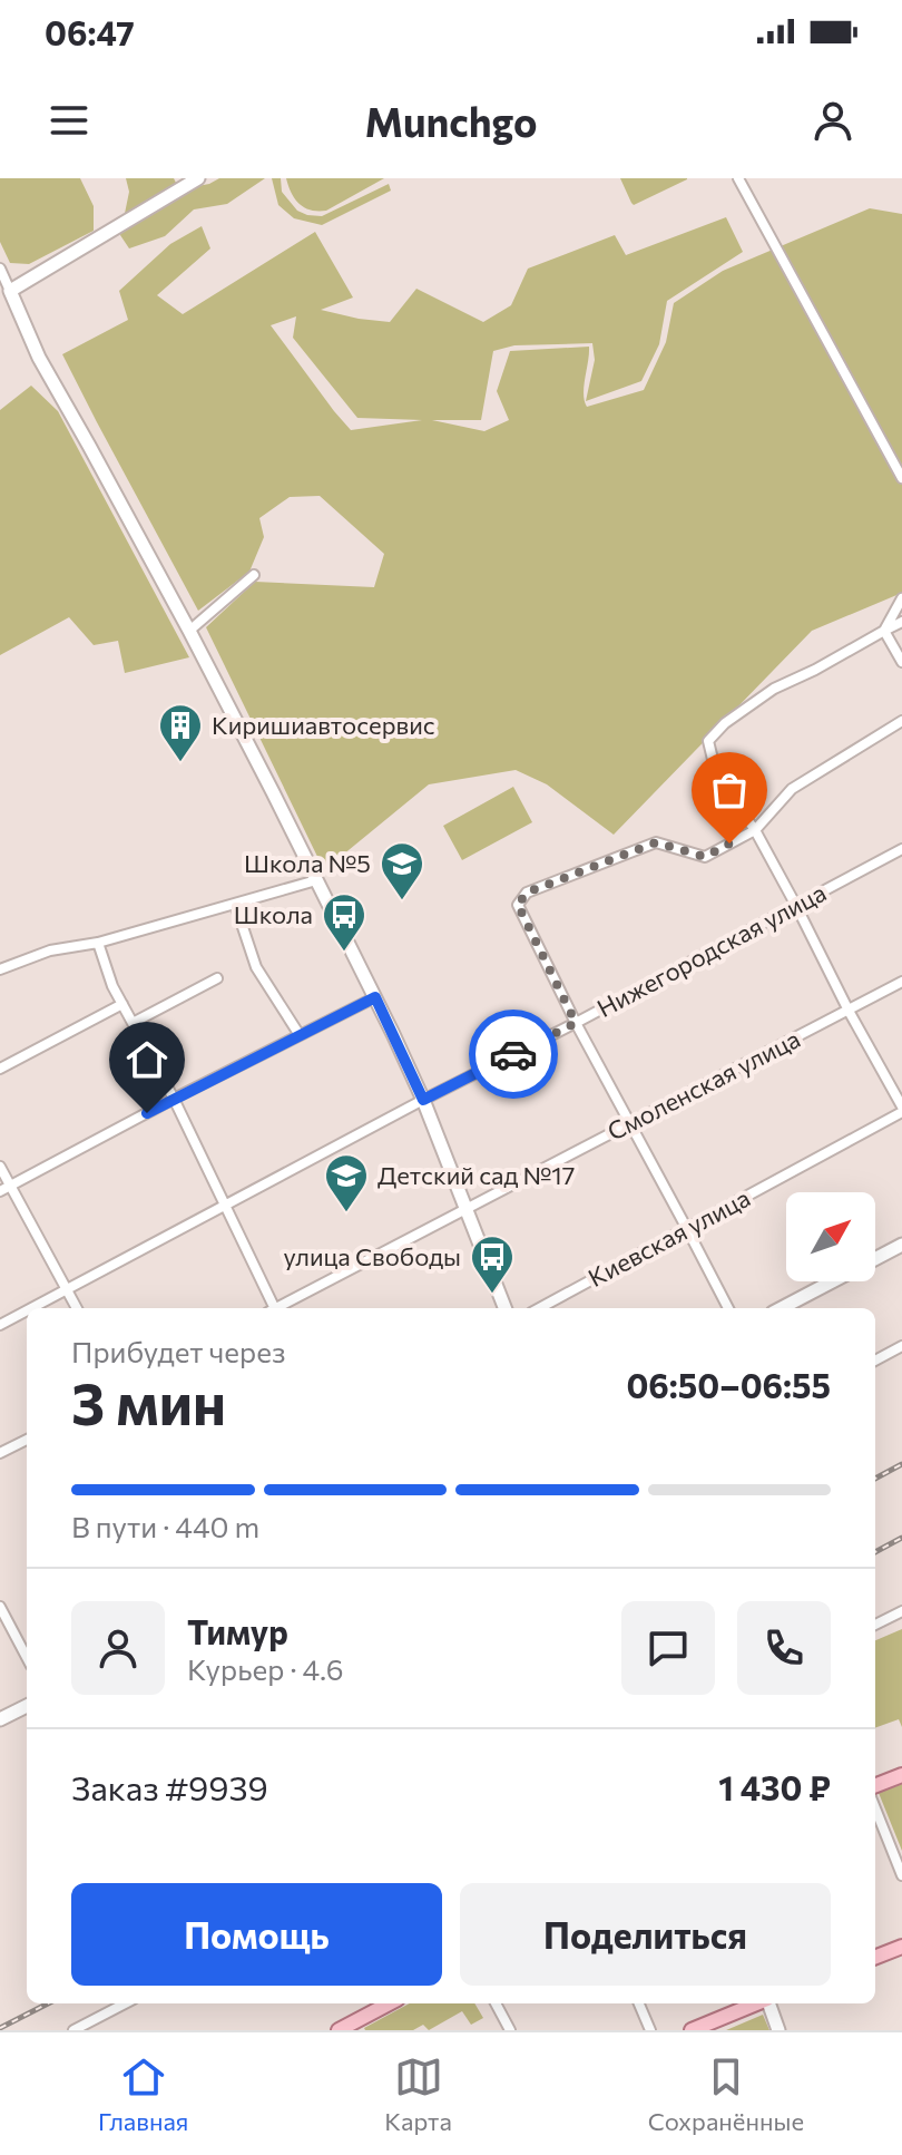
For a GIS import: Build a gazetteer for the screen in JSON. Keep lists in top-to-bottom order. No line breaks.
{"streets":{"street":["Нижегородская улица","Смоленская улица","Киевская улица"]},"places":{"building":["Киришиавтосервис"],"school or university":["Школа №5","Детский сад №17"],"bus stop":["Школа","улица Свободы"]},"north":"top right","page":{"status":"06:47","header":"Munchgo","heading":["3 мин","Прибудет через","06:50–06:55"],"panel":["Тимур","Курьер · 4.6","Заказ #9939","1 430 ₽"],"bar":"В пути · 440 m","buttons":["Помощь","Поделиться"],"tabs":["Главная","Карта","Сохранённые"]}}
